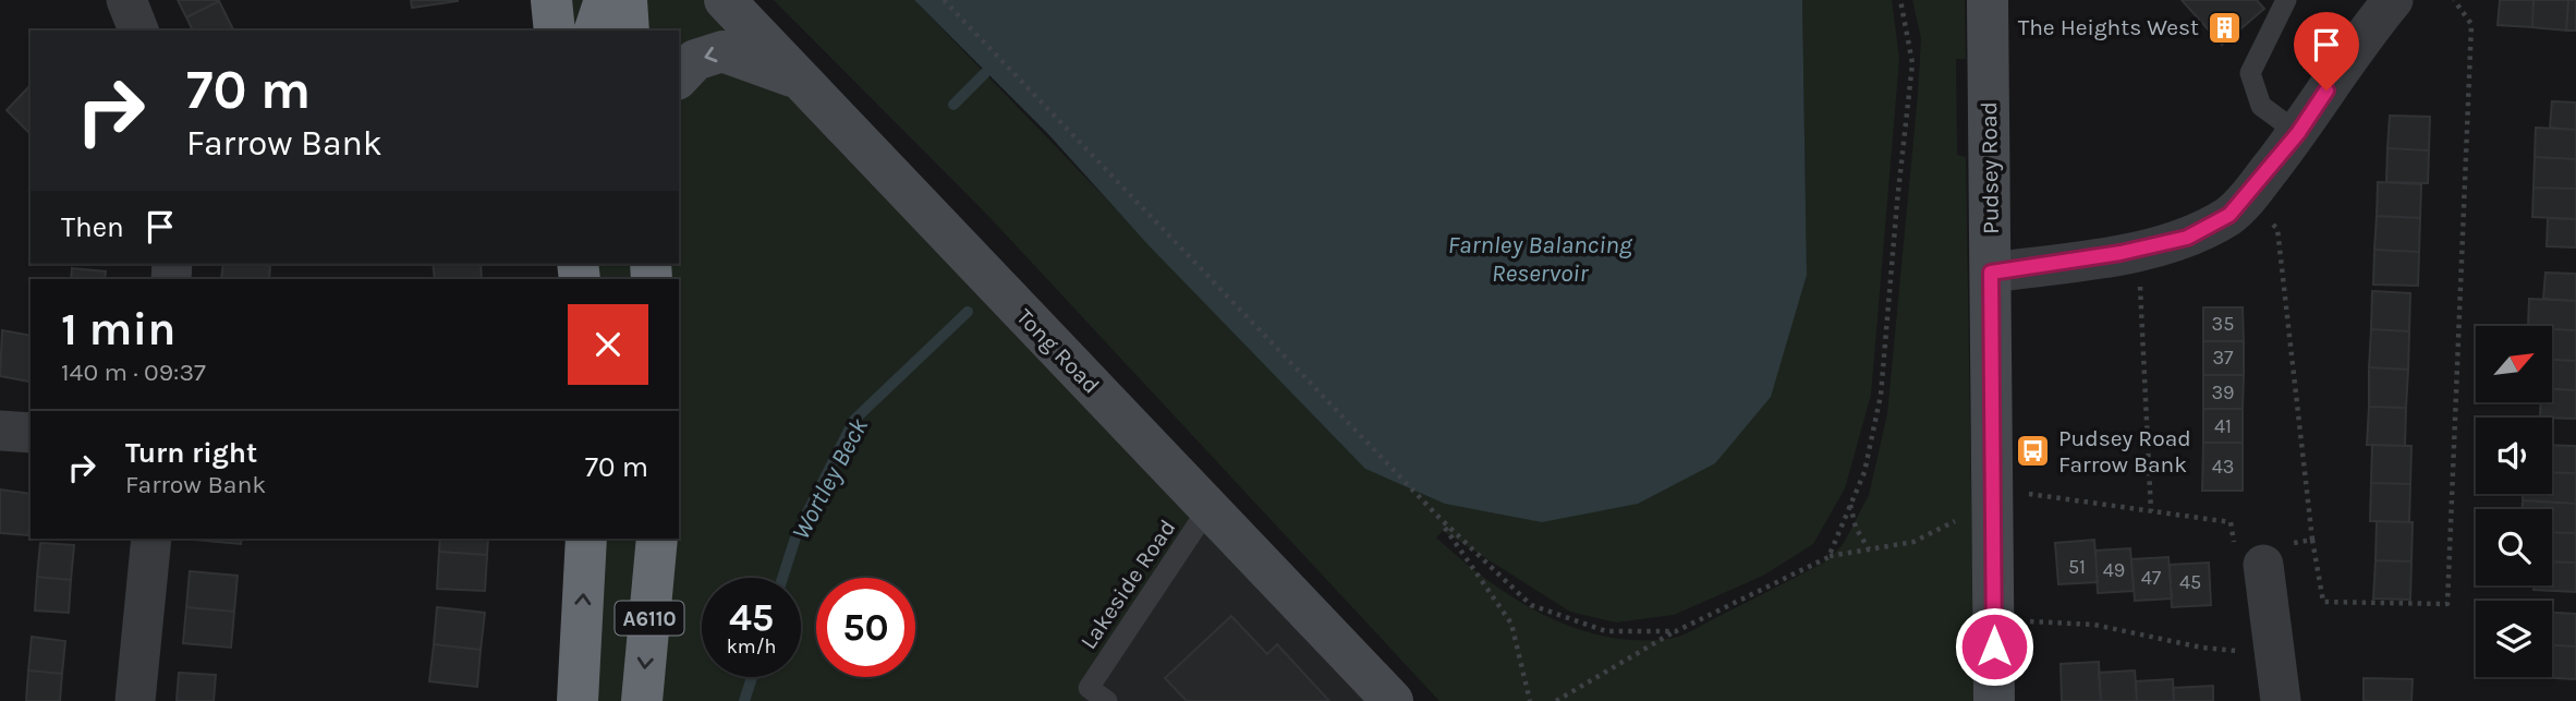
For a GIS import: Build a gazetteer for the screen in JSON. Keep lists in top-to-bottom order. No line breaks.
{"streets":{"highway":["A6110"],"street":["Pudsey Road","Tong Road"],"lane":["Lakeside Road"]},"crossings":[["Tong Road","Lakeside Road"]],"water":["Farnley Balancing Reservoir","Wortley Beck"],"places":{"building":["The Heights West"],"bus stop":["Pudsey Road Farrow Bank"]},"house_numbers":["35","37","39","41","43","51","49","47","45"],"north":"top right","page":{"turn":["70 m","Farrow Bank"],"then":"Then","heading":["1 min","140 m · 09:37"],"list":[{"name":"Turn right","note":"Farrow Bank","value":"70 m"}],"speed":"45 km/h","limit":"50"}}
